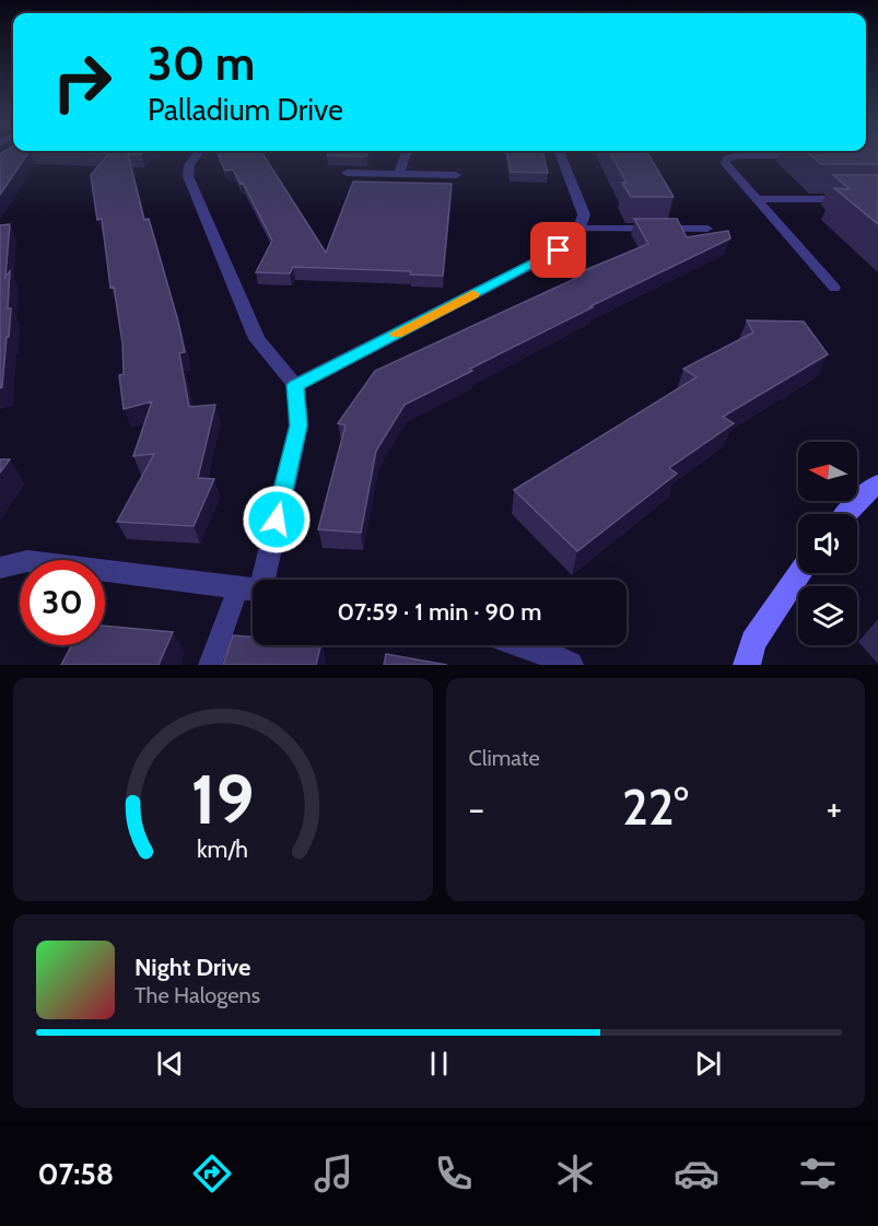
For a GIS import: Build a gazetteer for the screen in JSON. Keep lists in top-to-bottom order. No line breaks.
{"north":"left","page":{"turn":["30 m","Palladium Drive"],"limit":"30","trip":"07:59 · 1 min · 90 m","tile":"Climate","heat":["−","22°","+"],"song":["Night Drive","The Halogens"],"tabs":"07:58","gauge":["19","km/h"]}}
